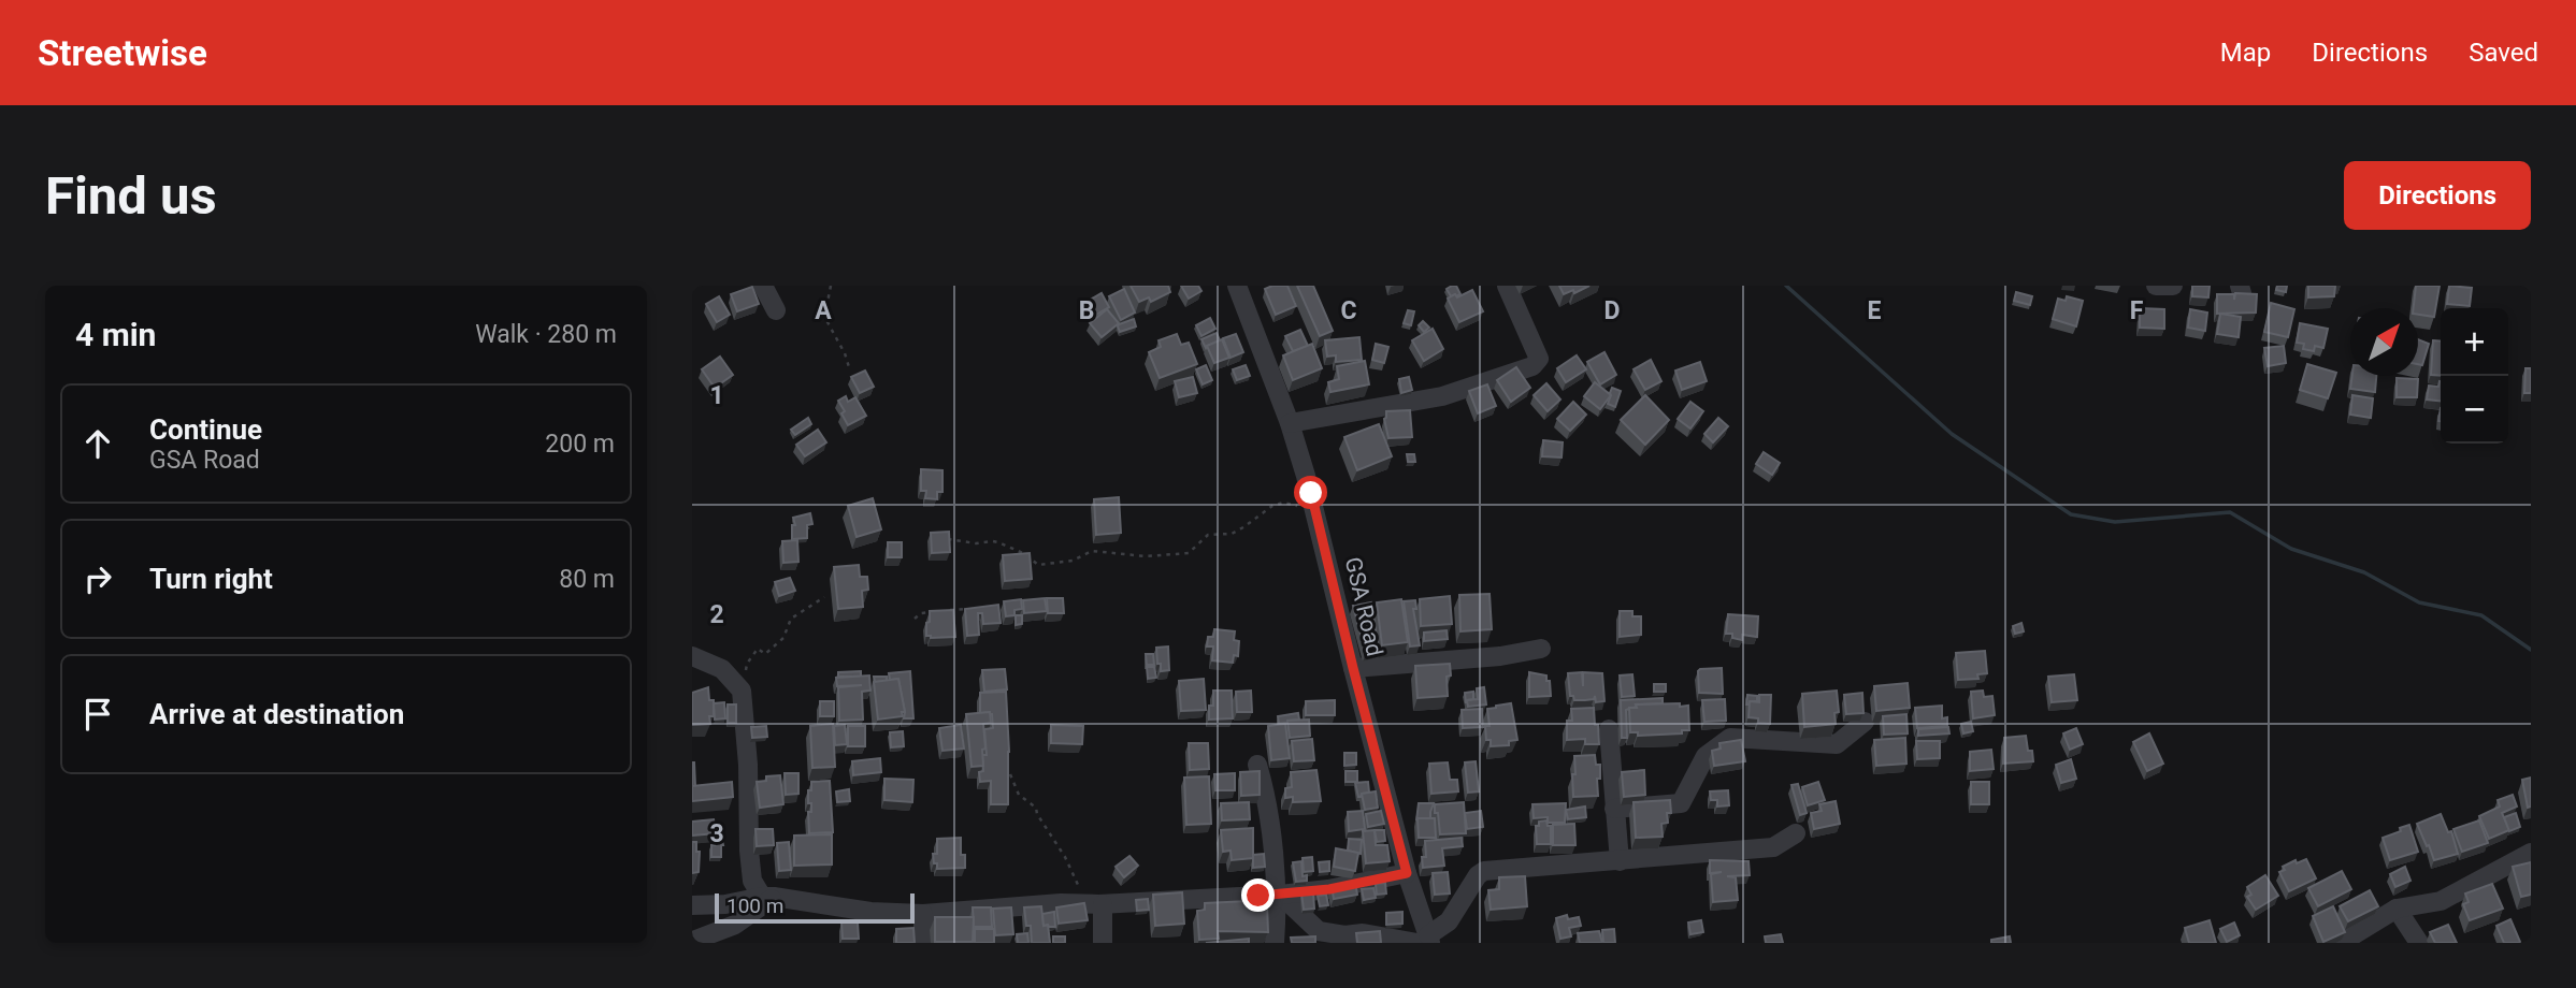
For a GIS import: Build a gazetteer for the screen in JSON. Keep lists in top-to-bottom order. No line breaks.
{"streets":{"street":["GSA Road"]},"scale_bar":"100 m","north":"top right","page":{"header":"Streetwise","nav":["Map","Directions","Saved"],"buttons":"Directions","title":"Find us","heading":["4 min","Walk · 280 m"],"map_buttons":["+","−"],"list":[["Continue","GSA Road","200 m"],["Turn right","80 m"],"Arrive at destination"],"scale":"100 m"},"grid":{"columns":["A","B","C","D","E","F"],"rows":["1","2","3"]}}
